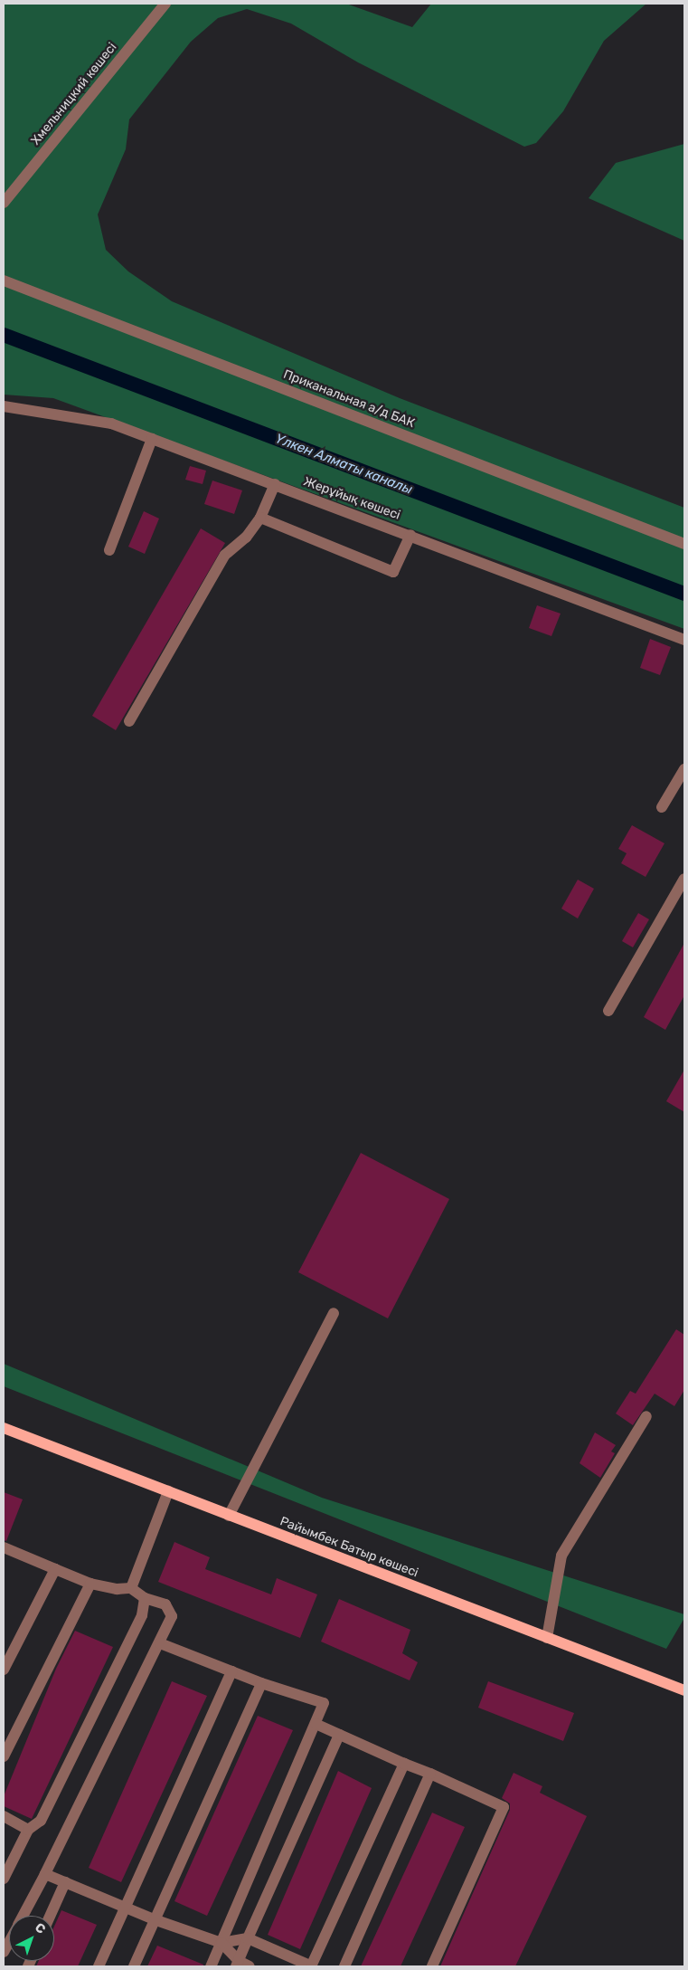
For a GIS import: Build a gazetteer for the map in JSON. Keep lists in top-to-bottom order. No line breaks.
{"streets":{"main road":["Райымбек Батыр көшесі"],"street":["Хмельницкий көшесі","Приканальная а/д БАК","Жерұйық көшесі"]},"water":["Үлкен Алматы каналы"],"north":"top right"}
